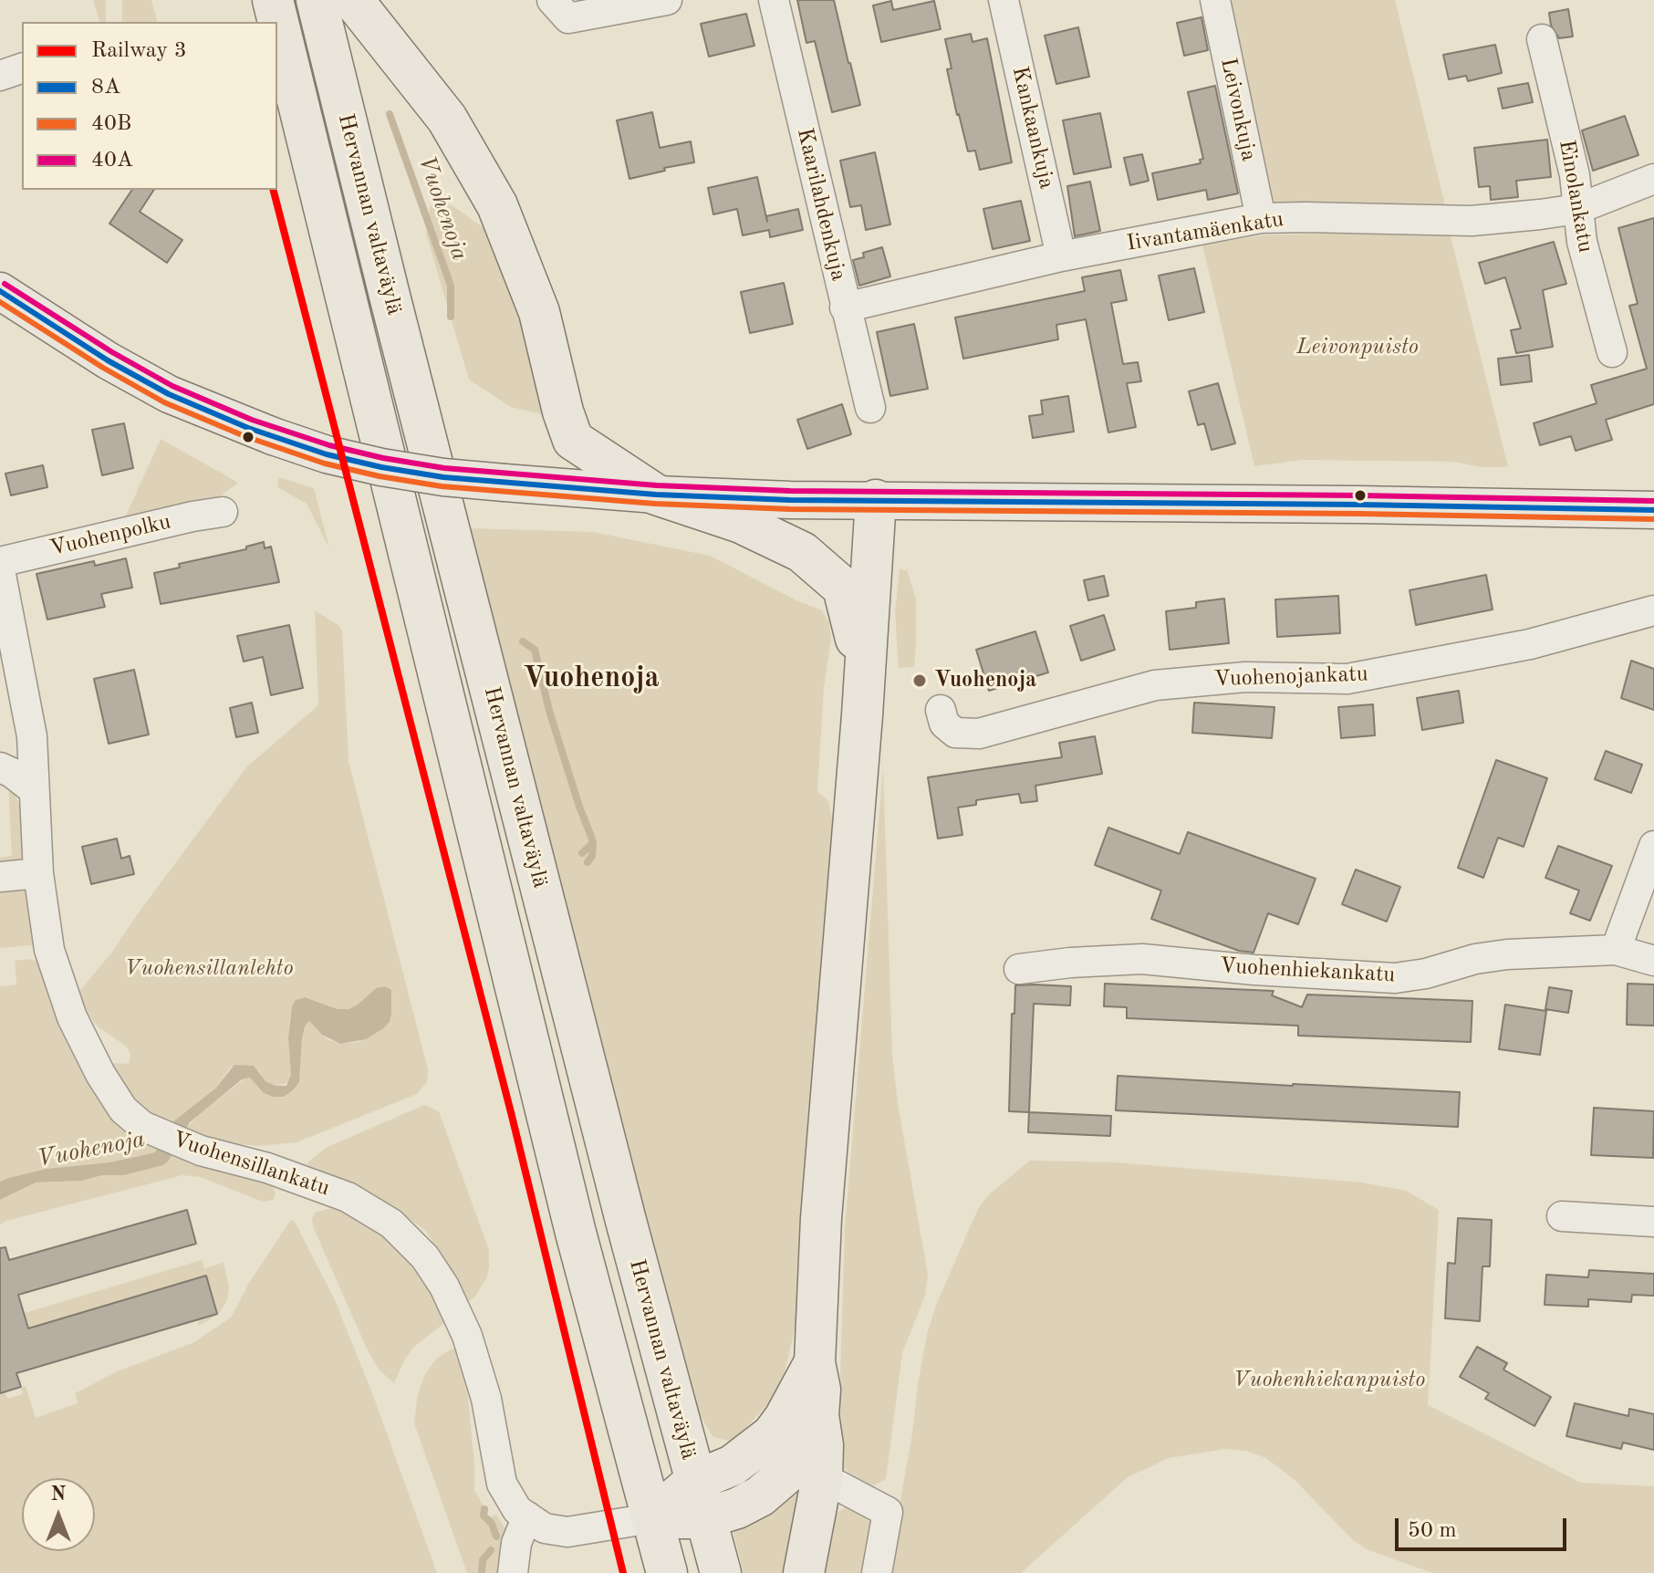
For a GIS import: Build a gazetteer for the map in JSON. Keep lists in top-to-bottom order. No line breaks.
{"streets":{"highway":["Hervannan valtaväylä"],"street":["Leivonkuja","Kankaankuja","Einolankatu","Kaarilahdenkuja","Iivantamäenkatu","Vuohenpolku","Vuohenojankatu","Vuohenhiekankatu","Vuohensillankatu"]},"crossings":[["Leivonkuja","Iivantamäenkatu"],["Kankaankuja","Iivantamäenkatu"],["Einolankatu","Iivantamäenkatu"],["Kaarilahdenkuja","Iivantamäenkatu"],["Hervannan valtaväylä","Vuohensillankatu"]],"districts":["Vuohenoja"],"water":["Vuohenoja"],"parks":["Leivonpuisto","Vuohensillanlehto","Vuohenhiekanpuisto"],"places":["Vuohenoja"],"lines":["rail line 3","transit line 40A","transit line 8A","transit line 40B"],"legend":["Railway 3","8A","40B","40A"],"scale_bar":"50 m","north":"top"}
